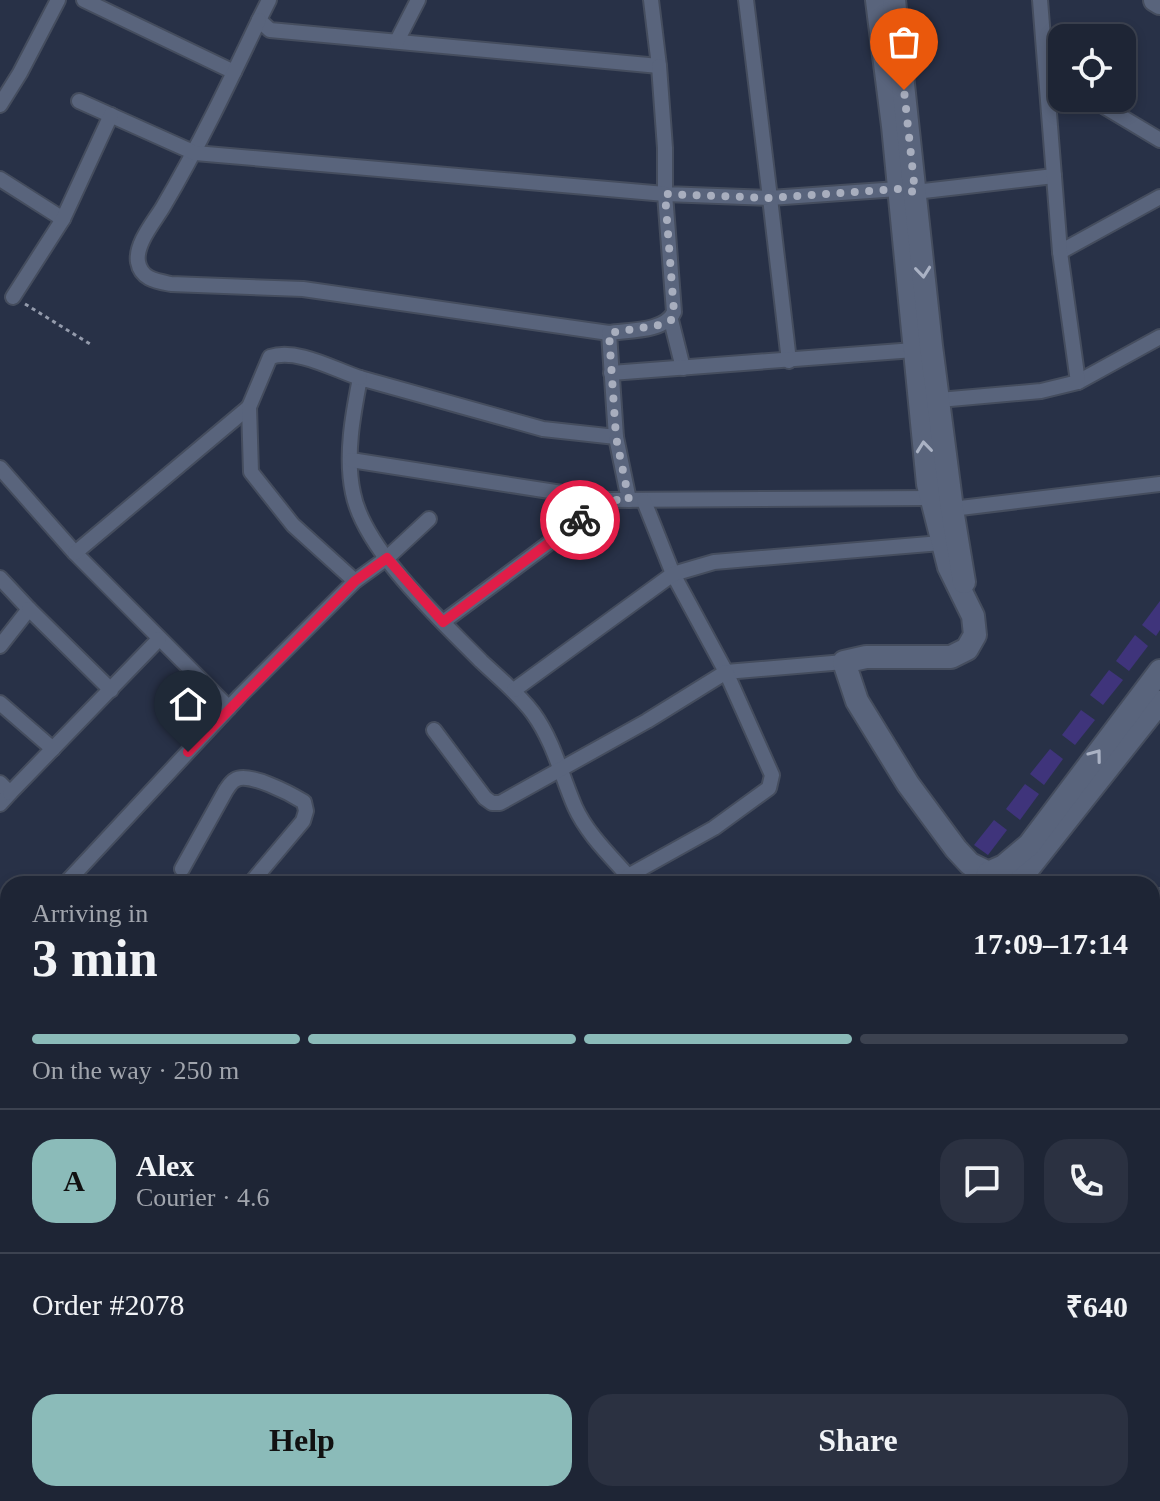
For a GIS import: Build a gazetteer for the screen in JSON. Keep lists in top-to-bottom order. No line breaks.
{"page":{"heading":["3 min","Arriving in","17:09–17:14"],"panel":["Alex","Courier · 4.6","Order #2078","₹640"],"bar":"On the way · 250 m","round":"A","buttons":["Help","Share"]}}
